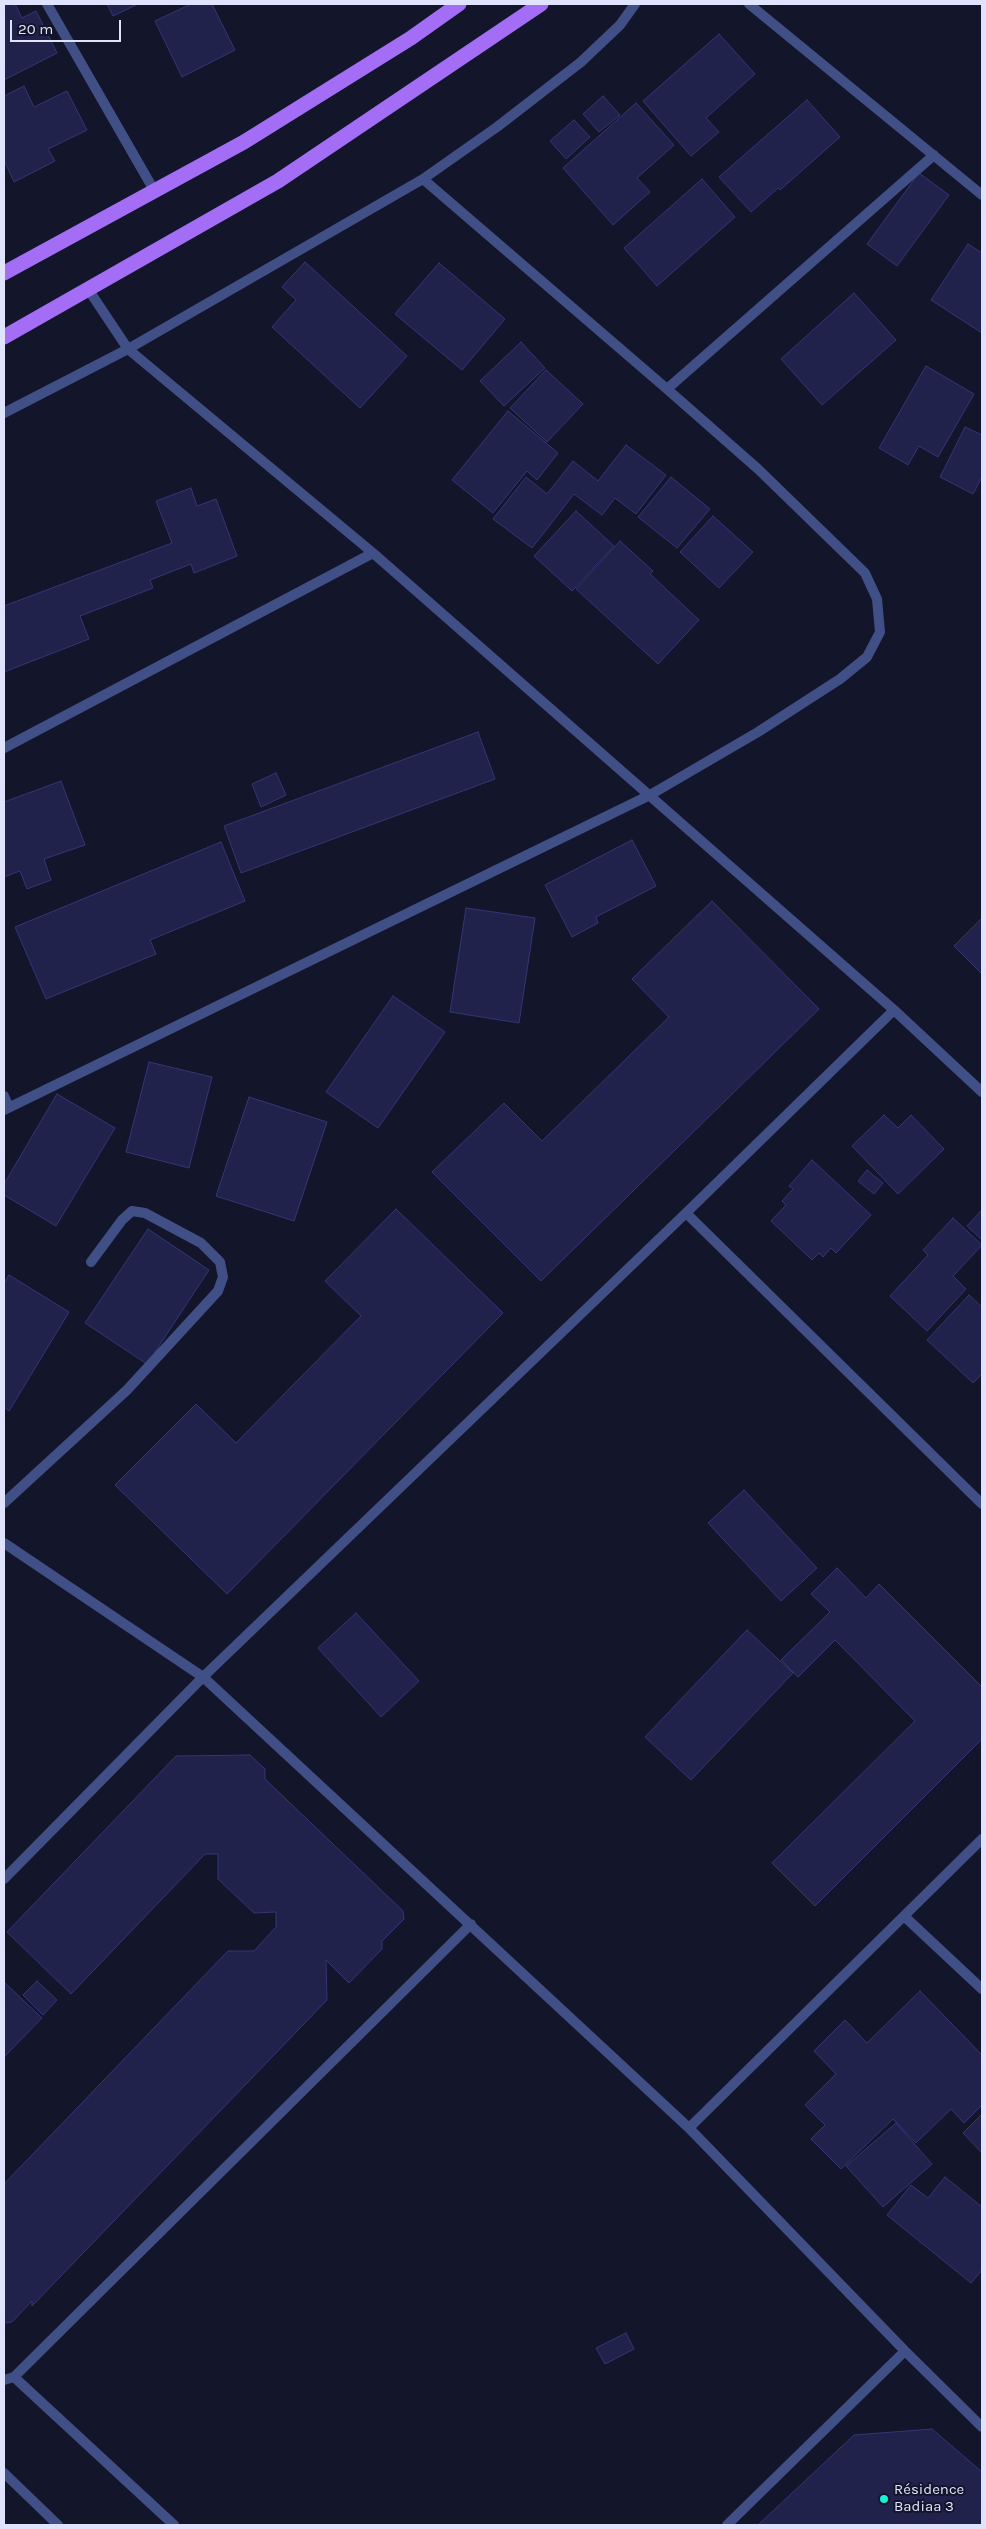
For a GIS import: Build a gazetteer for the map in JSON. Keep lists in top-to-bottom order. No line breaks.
{"places":["Résidence Badiaa 3"],"scale_bar":"20 m"}
